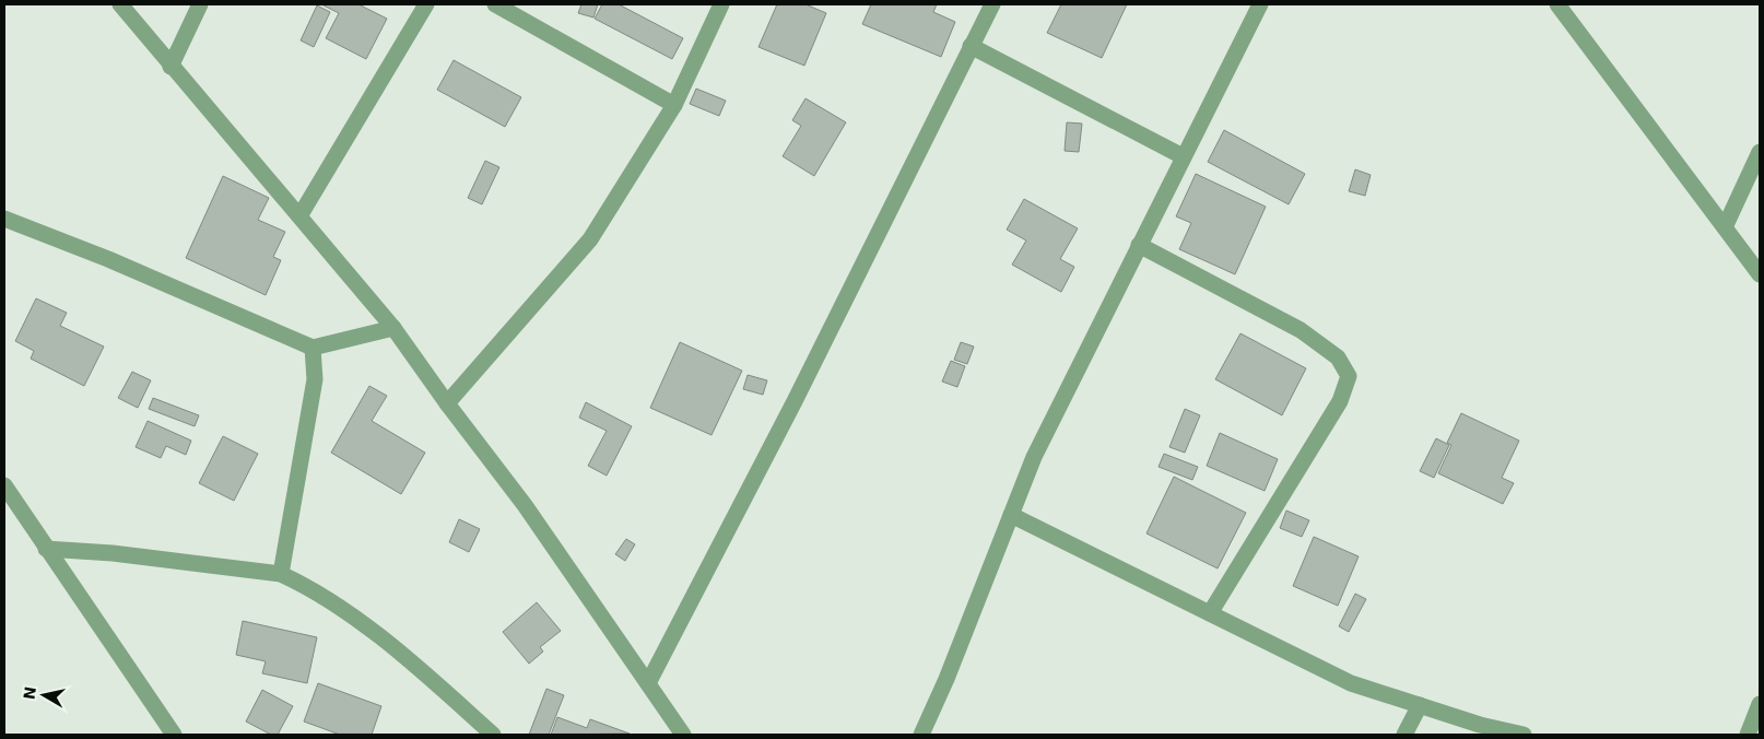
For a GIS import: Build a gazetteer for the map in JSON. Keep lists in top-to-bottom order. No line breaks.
{"north":"left"}
